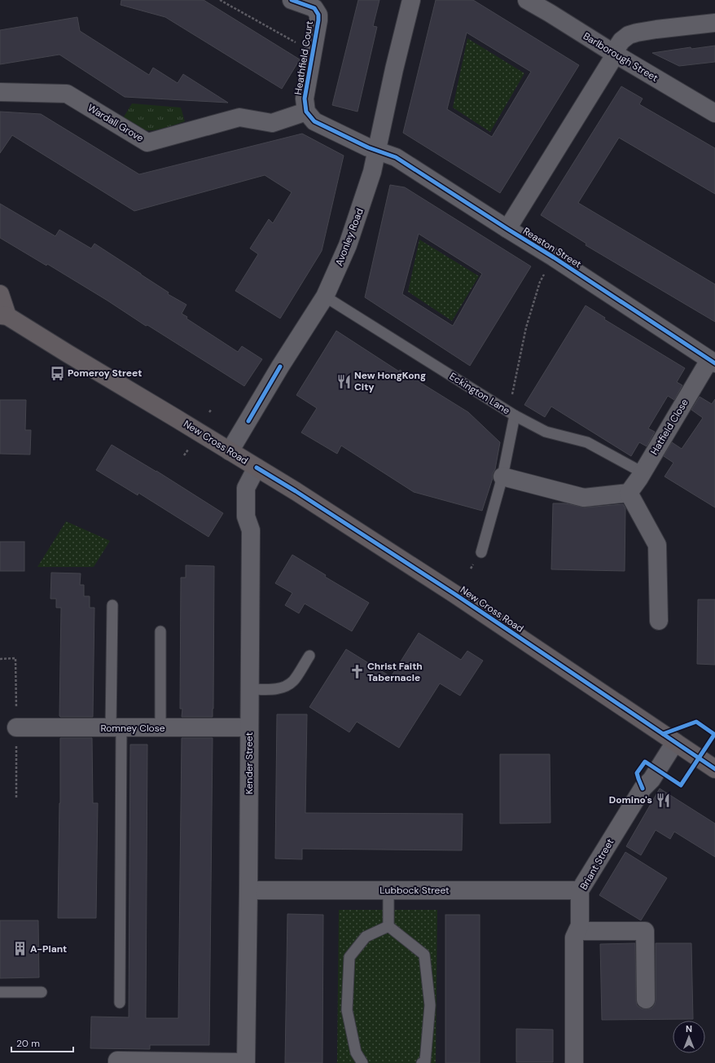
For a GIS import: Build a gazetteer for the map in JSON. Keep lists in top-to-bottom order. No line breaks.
{"streets":{"highway":["New Cross Road"],"street":["Barlborough Street","Heathfield Court","Wardall Grove","Avonley Road","Reaston Street","Hatfield Close","Romney Close","Kender Street","Briant Street","Lubbock Street"],"lane":["Eckington Lane"]},"crossings":[["Heathfield Court","Wardall Grove"],["Avonley Road","Reaston Street"],["Avonley Road","Eckington Lane"],["Avonley Road","New Cross Road"],["Reaston Street","Hatfield Close"],["New Cross Road","Kender Street"],["New Cross Road","Briant Street"],["Romney Close","Kender Street"],["Kender Street","Lubbock Street"],["Briant Street","Lubbock Street"]],"places":{"bus stop":["Pomeroy Street"],"restaurant":["New HongKong City","Domino's"],"church":["Christ Faith Tabernacle"],"building":["A-Plant"]},"scale_bar":"20 m","north":"top"}
